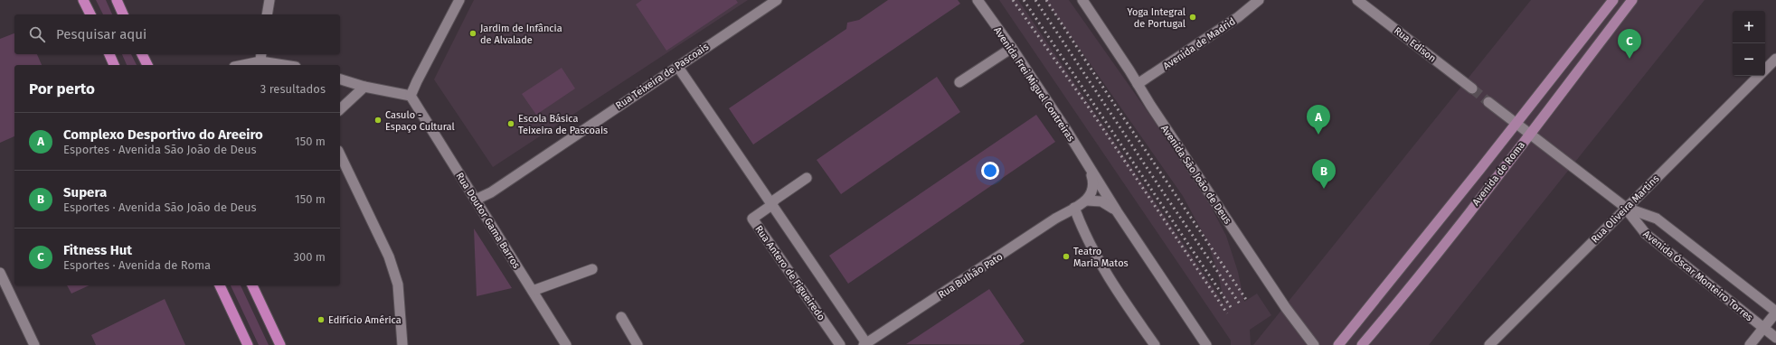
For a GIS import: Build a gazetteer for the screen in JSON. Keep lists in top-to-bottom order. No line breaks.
{"streets":{"main road":["Avenida de Roma"],"street":["Avenida de Madrid","Rua Edison","Rua Teixeira de Pascoais","Avenida Frei Miguel Contreiras","Avenida São João de Deus","Rua Oliveira Martins","Rua Doutor Gama Barros","Rua Antero de Figueiredo","Rua Bulhão Pato","Avenida Óscar Monteiro Torres"]},"crossings":[["Avenida de Madrid","Avenida São João de Deus"],["Rua Teixeira de Pascoais","Rua Doutor Gama Barros"],["Avenida de Roma","Avenida Óscar Monteiro Torres"],["Rua Oliveira Martins","Avenida Óscar Monteiro Torres"]],"places":["Yoga Integral de Portugal","Jardim de Infância de Alvalade","Casulo - Espaço Cultural","Escola Básica Teixeira de Pascoais","Teatro Maria Matos","Edifício América"],"page":{"map_buttons":["+","−"],"search":"Pesquisar aqui","pins":["C","A","B"],"heading":["Por perto","3 resultados"],"list":[{"mark":"A","name":"Complexo Desportivo do Areeiro","note":"Esportes · Avenida São João de Deus","value":"150 m"},{"mark":"B","name":"Supera","note":"Esportes · Avenida São João de Deus","value":"150 m"},{"mark":"C","name":"Fitness Hut","note":"Esportes · Avenida de Roma","value":"300 m"}]}}
